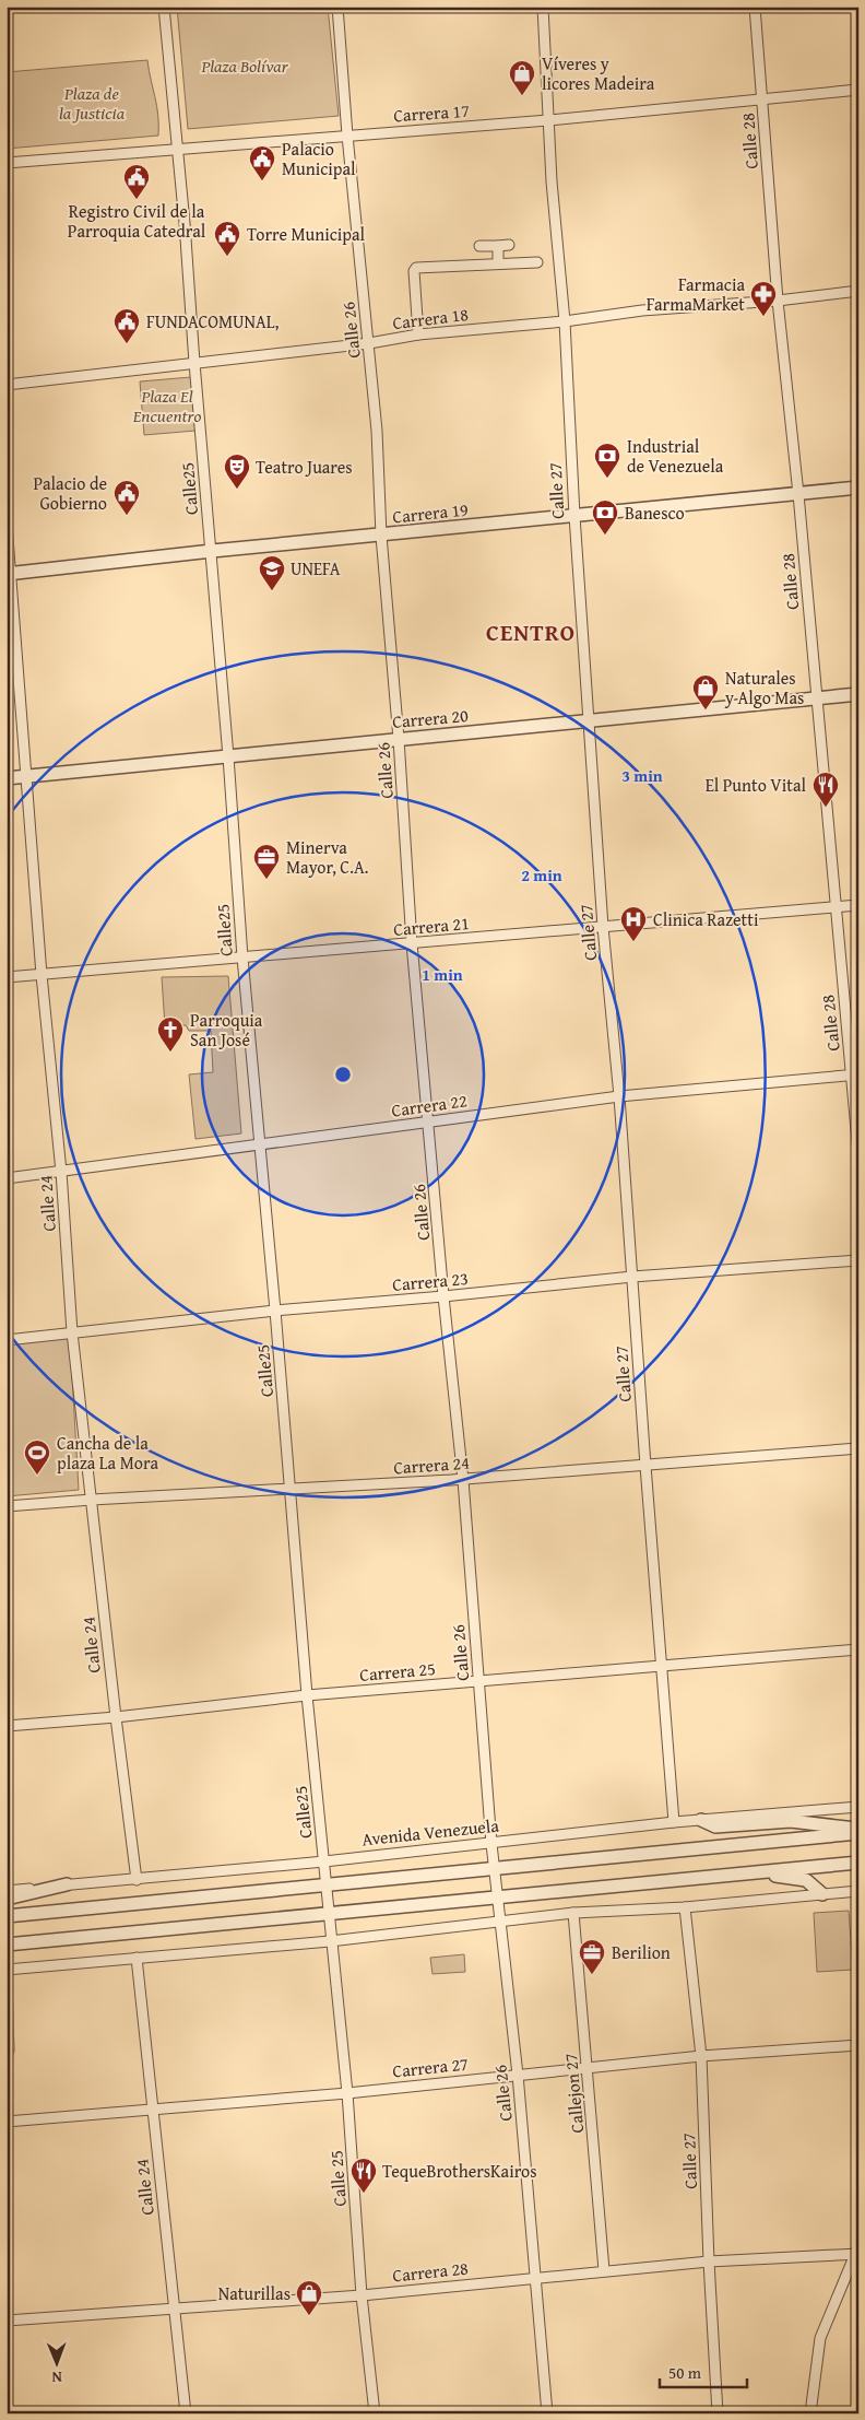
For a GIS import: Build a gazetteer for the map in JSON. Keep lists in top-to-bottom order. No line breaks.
{"streets":{"street":["Carrera 17","Calle 28","Carrera 18","Calle 26","Calle25","Calle 27","Carrera 19","Carrera 20","Carrera 21","Carrera 22","Calle 24","Carrera 23","Carrera 24","Carrera 25","Avenida Venezuela","Carrera 27","Callejon 27","Calle 25","Carrera 28"]},"crossings":[["Carrera 17","Calle 28"],["Carrera 17","Calle 26"],["Carrera 17","Calle25"],["Carrera 17","Calle 27"],["Calle 28","Carrera 18"],["Calle 28","Carrera 19"],["Calle 28","Carrera 20"],["Calle 28","Carrera 21"],["Calle 28","Carrera 22"],["Carrera 18","Calle 26"],["Carrera 18","Calle25"],["Carrera 18","Calle 27"],["Calle 26","Carrera 19"],["Calle 26","Carrera 20"],["Calle 26","Carrera 21"],["Calle 26","Carrera 22"],["Calle 26","Carrera 23"],["Calle 26","Carrera 24"],["Calle 26","Carrera 25"],["Calle 26","Avenida Venezuela"],["Calle 26","Carrera 27"],["Calle 26","Carrera 28"],["Calle25","Carrera 19"],["Calle25","Carrera 20"],["Calle25","Carrera 21"],["Calle25","Carrera 22"],["Calle25","Carrera 23"],["Calle25","Carrera 24"],["Calle25","Carrera 25"],["Calle25","Avenida Venezuela"],["Calle25","Calle 25"],["Calle 27","Carrera 19"],["Calle 27","Carrera 20"],["Calle 27","Carrera 21"],["Calle 27","Carrera 22"],["Calle 27","Carrera 23"],["Calle 27","Carrera 24"],["Calle 27","Carrera 25"],["Calle 27","Avenida Venezuela"],["Calle 27","Carrera 27"],["Calle 27","Carrera 28"],["Carrera 19","Calle 24"],["Carrera 20","Calle 24"],["Carrera 21","Calle 24"],["Carrera 22","Calle 24"],["Calle 24","Carrera 23"],["Calle 24","Carrera 24"],["Calle 24","Carrera 25"],["Calle 24","Avenida Venezuela"],["Calle 24","Carrera 27"],["Calle 24","Carrera 28"],["Carrera 27","Callejon 27"],["Carrera 27","Calle 25"],["Callejon 27","Carrera 28"],["Calle 25","Carrera 28"]],"districts":["CENTRO"],"parks":["Plaza Bolívar","Plaza de la Justicia","Plaza El Encuentro"],"places":{"shop":["Víveres y licores Madeira","Naturales y Algo Mas","Naturillas"],"public building":["Palacio Municipal","Registro Civil de la Parroquia Catedral","Torre Municipal","FUNDACOMUNAL,","Palacio de Gobierno"],"pharmacy":["Farmacia FarmaMarket"],"bank":["Industrial de Venezuela","Banesco"],"theatre":["Teatro Juares"],"school or university":["UNEFA"],"restaurant":["El Punto Vital","TequeBrothersKairos"],"office":["Minerva Mayor, C.A.","Berilion"],"hospital":["Clinica Razetti"],"church":["Parroquia San José"],"sports":["Cancha de la plaza La Mora"]},"scale_bar":"50 m","north":"bottom","rings":["3 min","2 min","1 min"]}
